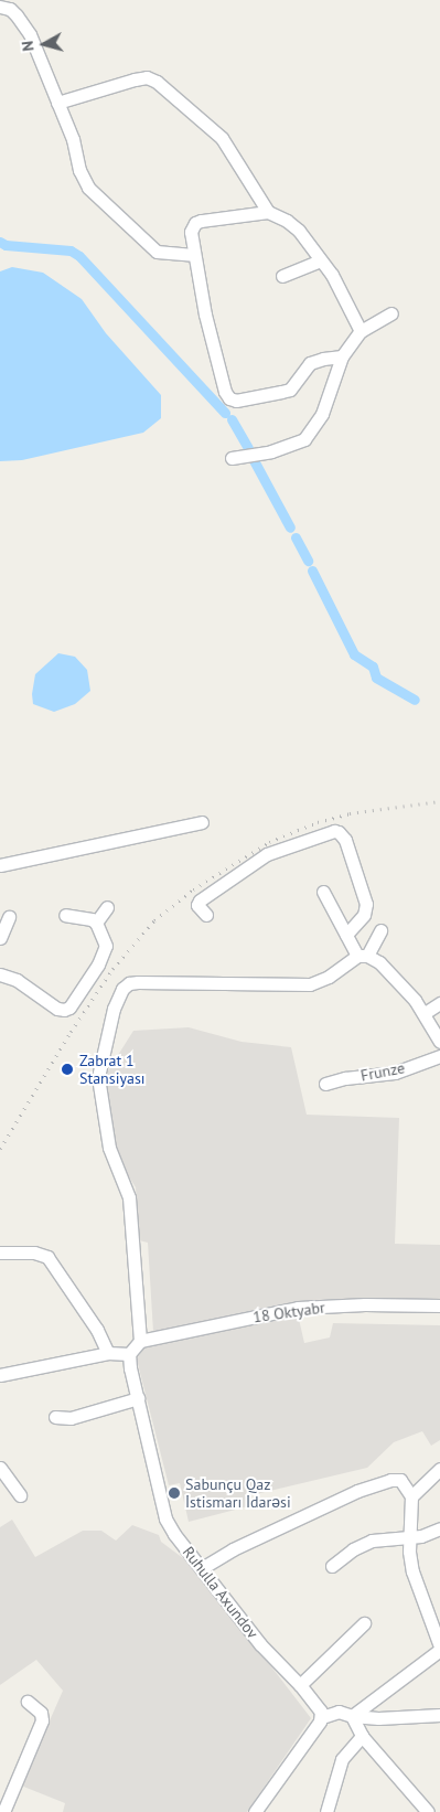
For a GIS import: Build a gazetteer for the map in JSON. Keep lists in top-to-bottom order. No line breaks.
{"streets":{"street":["Frunze","18 Oktyabr","Ruhulla Axundov"]},"places":["Zabrat 1 Stansiyası","Sabunçu Qaz İstismarı İdarəsi"],"north":"left"}
